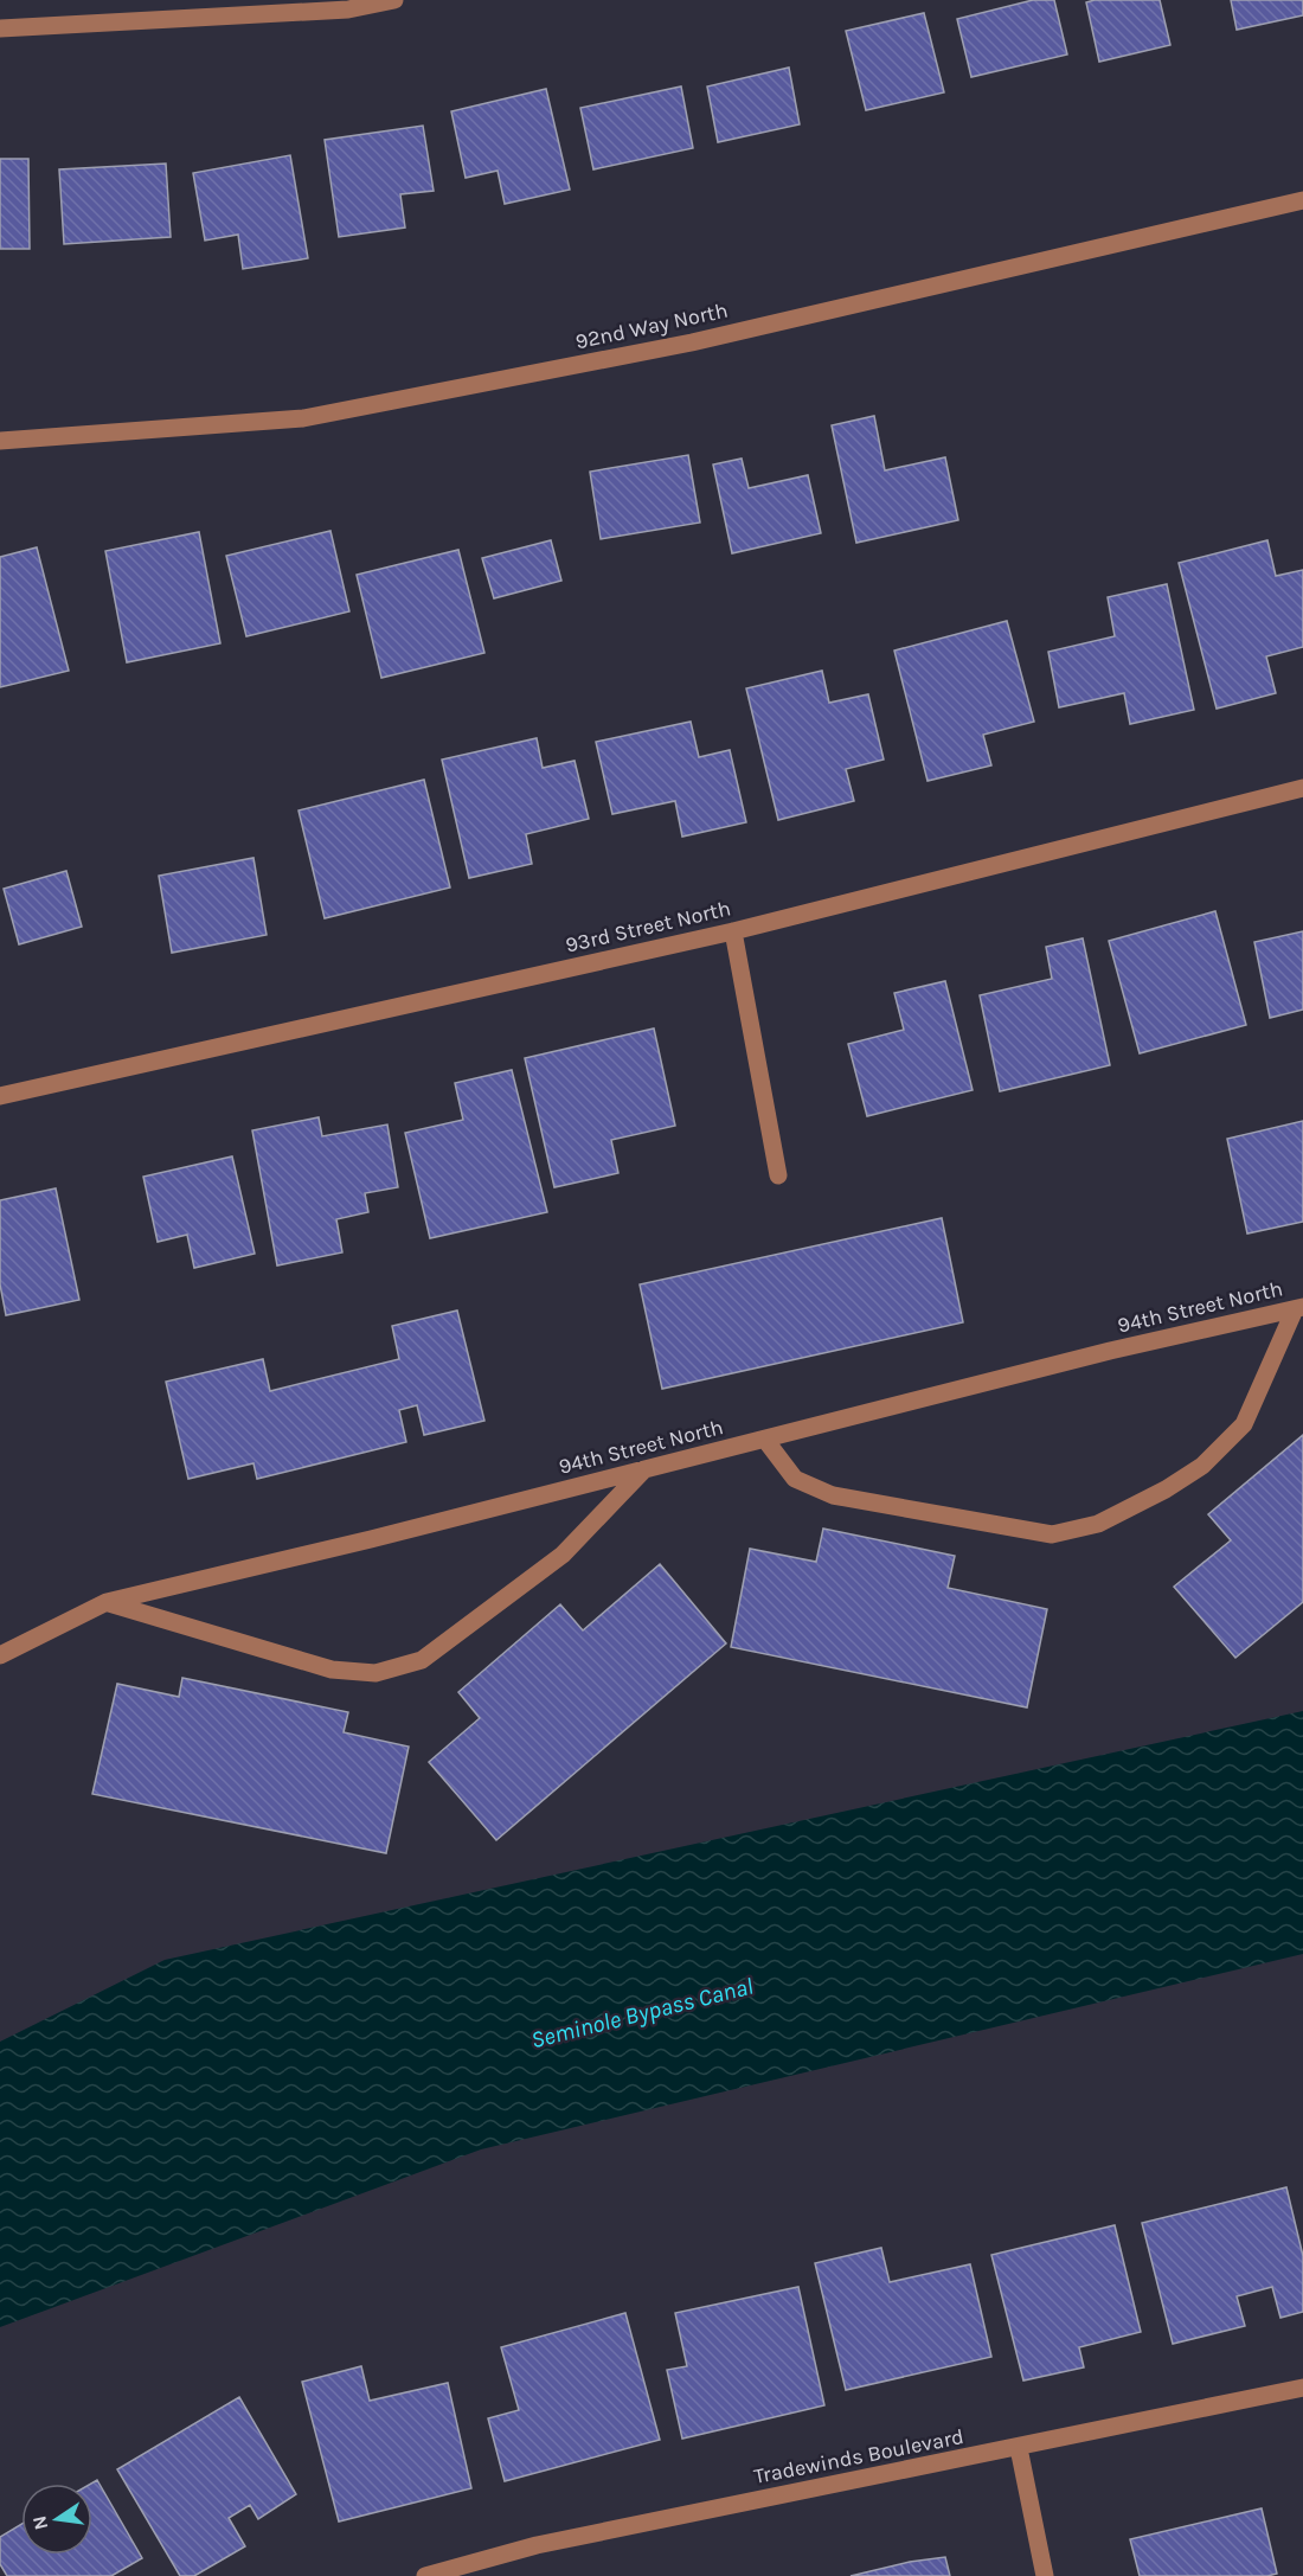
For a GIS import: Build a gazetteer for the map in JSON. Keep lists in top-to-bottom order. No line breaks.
{"streets":{"street":["92nd Way North","93rd Street North","94th Street North","Tradewinds Boulevard"]},"water":["Seminole Bypass Canal"],"north":"left"}
